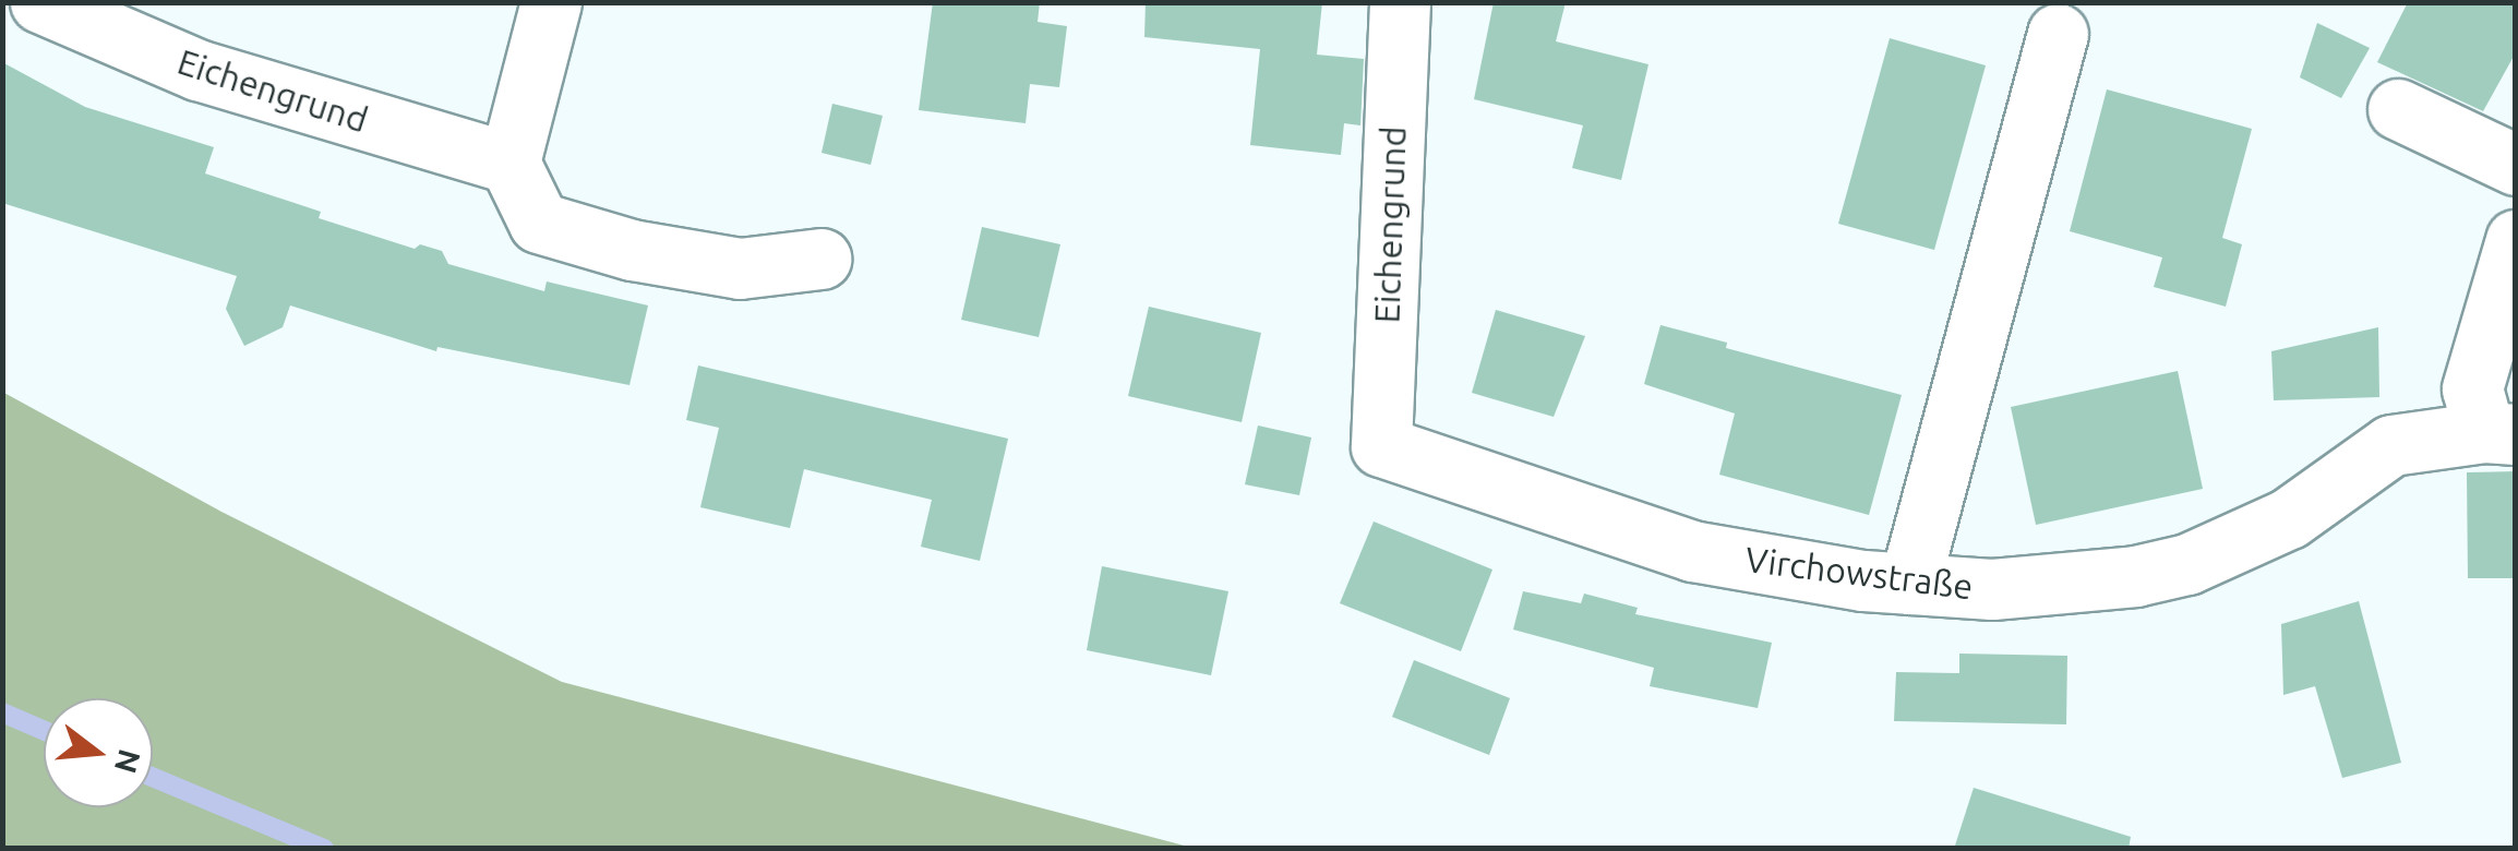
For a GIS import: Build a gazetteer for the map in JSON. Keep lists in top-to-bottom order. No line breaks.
{"streets":{"street":["Eichengrund","Virchowstraße"]},"crossings":[["Eichengrund","Virchowstraße"]],"north":"right"}
